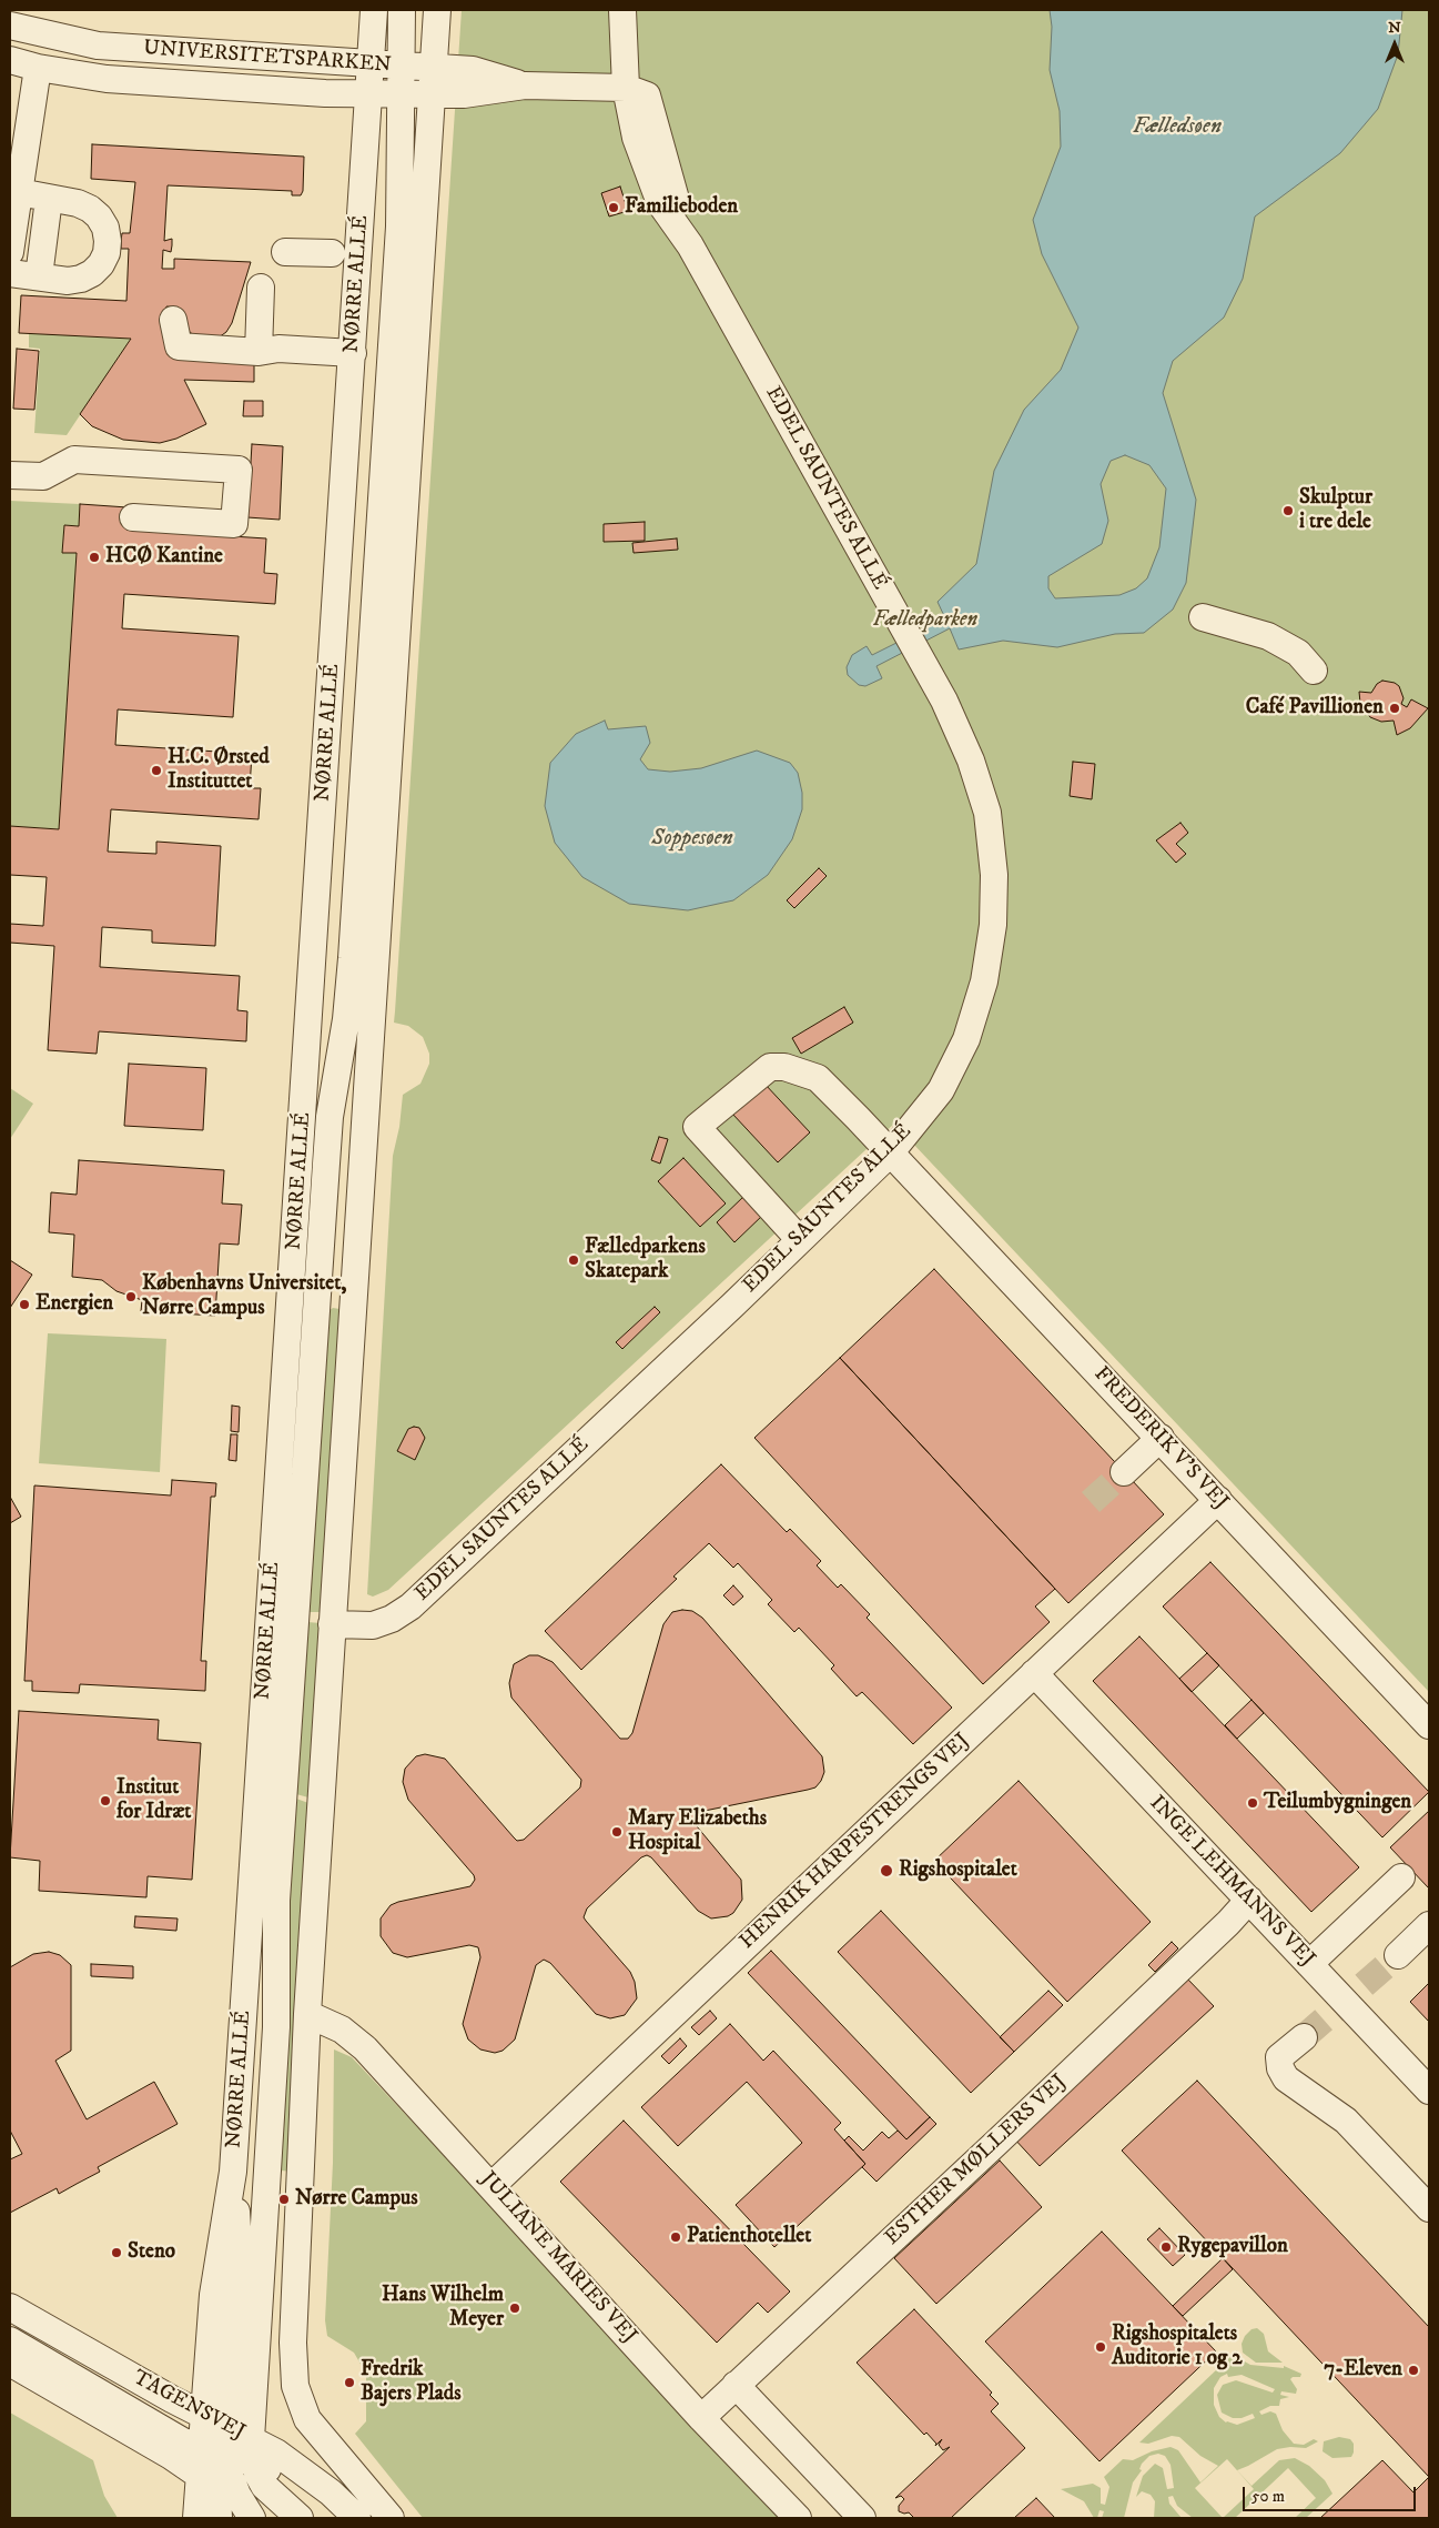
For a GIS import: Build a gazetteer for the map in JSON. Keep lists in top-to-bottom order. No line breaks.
{"streets":{"street":["UNIVERSITETSPARKEN","NØRRE ALLÉ","EDEL SAUNTES ALLÉ","FREDERIK V'S VEJ","HENRIK HARPESTRENGS VEJ","INGE LEHMANNS VEJ","ESTHER MØLLERS VEJ","JULIANE MARIES VEJ","TAGENSVEJ"]},"crossings":[["UNIVERSITETSPARKEN","NØRRE ALLÉ"],["UNIVERSITETSPARKEN","EDEL SAUNTES ALLÉ"],["NØRRE ALLÉ","TAGENSVEJ"],["EDEL SAUNTES ALLÉ","FREDERIK V'S VEJ"],["FREDERIK V'S VEJ","HENRIK HARPESTRENGS VEJ"],["HENRIK HARPESTRENGS VEJ","INGE LEHMANNS VEJ"],["HENRIK HARPESTRENGS VEJ","JULIANE MARIES VEJ"],["INGE LEHMANNS VEJ","ESTHER MØLLERS VEJ"],["ESTHER MØLLERS VEJ","JULIANE MARIES VEJ"]],"water":["Fælledsøen","Soppesøen"],"parks":["Fælledparken"],"places":["Familieboden","Skulptur i tre dele","HCØ Kantine","Café Pavillionen","H.C. Ørsted Instituttet","Fælledparkens Skatepark","Københavns Universitet, Nørre Campus","Energien","Institut for Idræt","Teilumbygningen","Mary Elizabeths Hospital","Rigshospitalet","Nørre Campus","Patienthotellet","Rygepavillon","Steno","Hans Wilhelm Meyer","Rigshospitalets Auditorie 1 og 2","7-Eleven","Fredrik Bajers Plads"],"scale_bar":"50 m","north":"top"}
